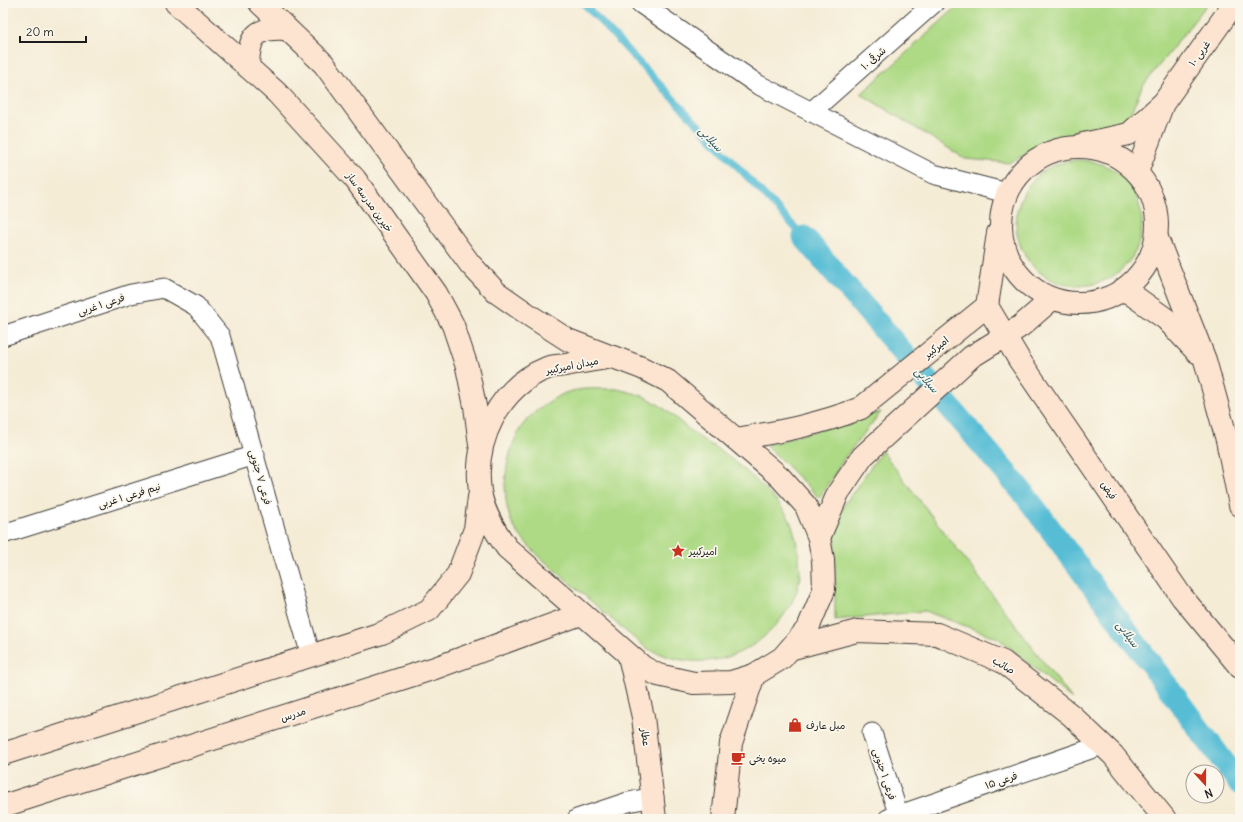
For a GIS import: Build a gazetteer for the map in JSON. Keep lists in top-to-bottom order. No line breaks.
{"streets":{"main road":["۱۰ غربی","خیرین مدرسه ساز","امیرکبیر","میدان امیرکبیر","فیض","صائب","مدرس","عطار"],"street":["۱۰ شرقی","فرعی ۱ غربی","فرعی ۷ جنوبی","نیم فرعی ۱ غربی","فرعی ۱ جنوبی","فرعی ۱۵"]},"crossings":[["خیرین مدرسه ساز","میدان امیرکبیر"],["فرعی ۱ غربی","فرعی ۷ جنوبی"],["امیرکبیر","میدان امیرکبیر"],["امیرکبیر","فیض"],["میدان امیرکبیر","صائب"],["میدان امیرکبیر","مدرس"],["میدان امیرکبیر","عطار"],["فرعی ۷ جنوبی","نیم فرعی ۱ غربی"],["صائب","فرعی ۱۵"],["فرعی ۱ جنوبی","فرعی ۱۵"]],"water":["سیلابی"],"places":{"place":["امیرکبیر"],"shop":["مبل عارف"],"cafe":["میوه یخی"]},"scale_bar":"20 m","north":"bottom"}
